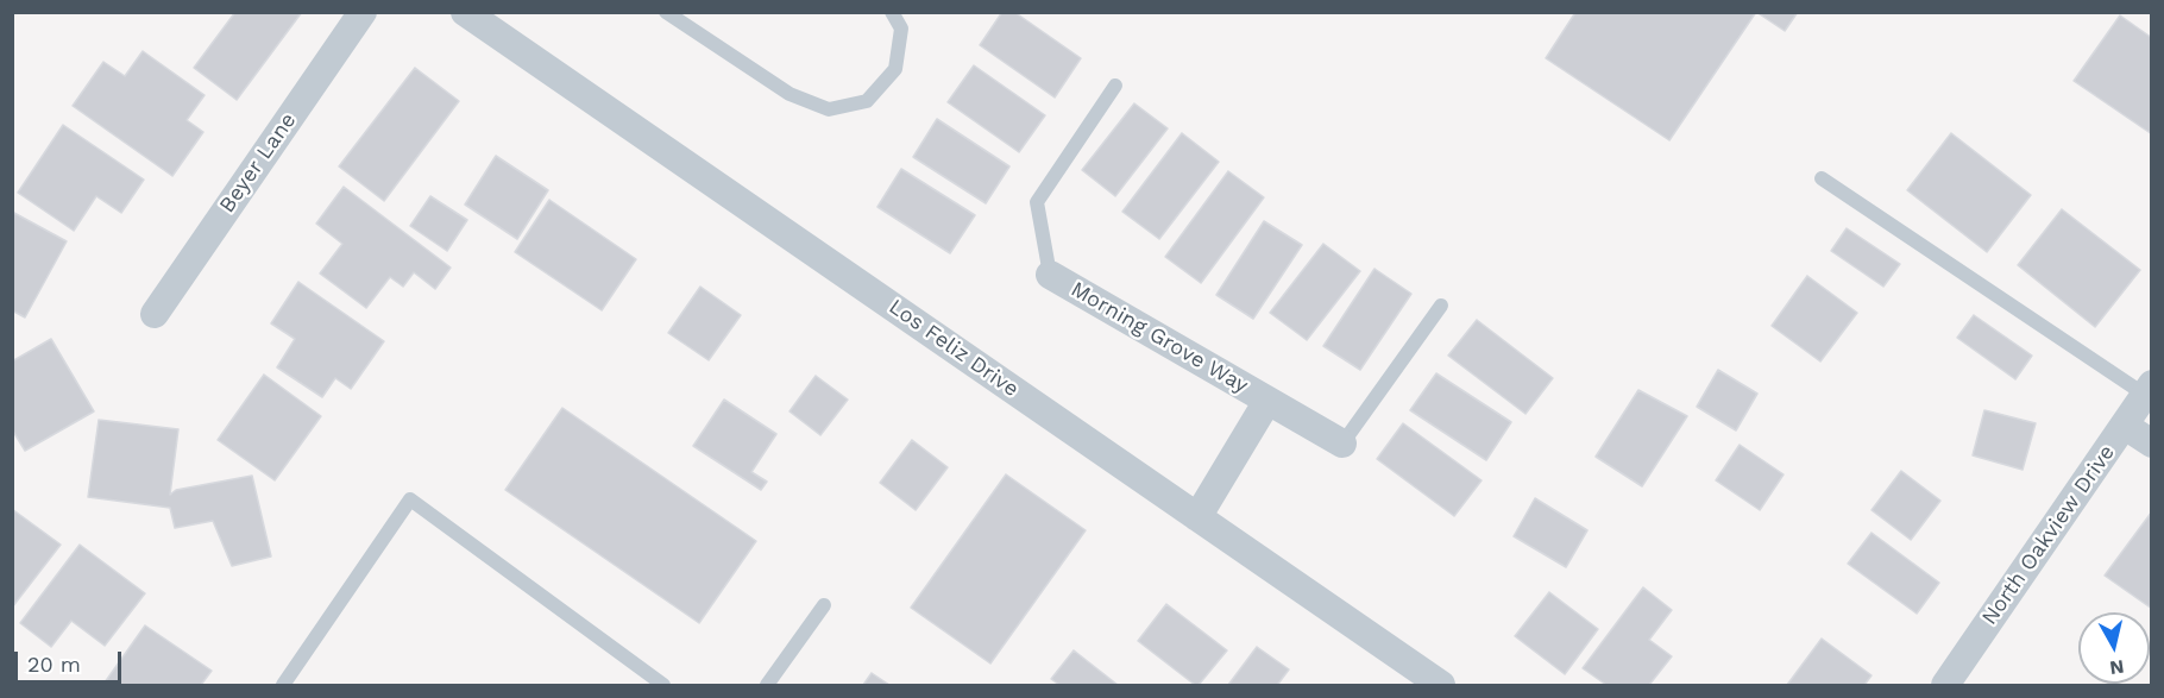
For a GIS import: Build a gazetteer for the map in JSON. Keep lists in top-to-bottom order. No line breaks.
{"streets":{"street":["Beyer Lane","Morning Grove Way","Los Feliz Drive","North Oakview Drive"]},"crossings":[["Morning Grove Way","Los Feliz Drive"]],"scale_bar":"20 m","north":"bottom"}
